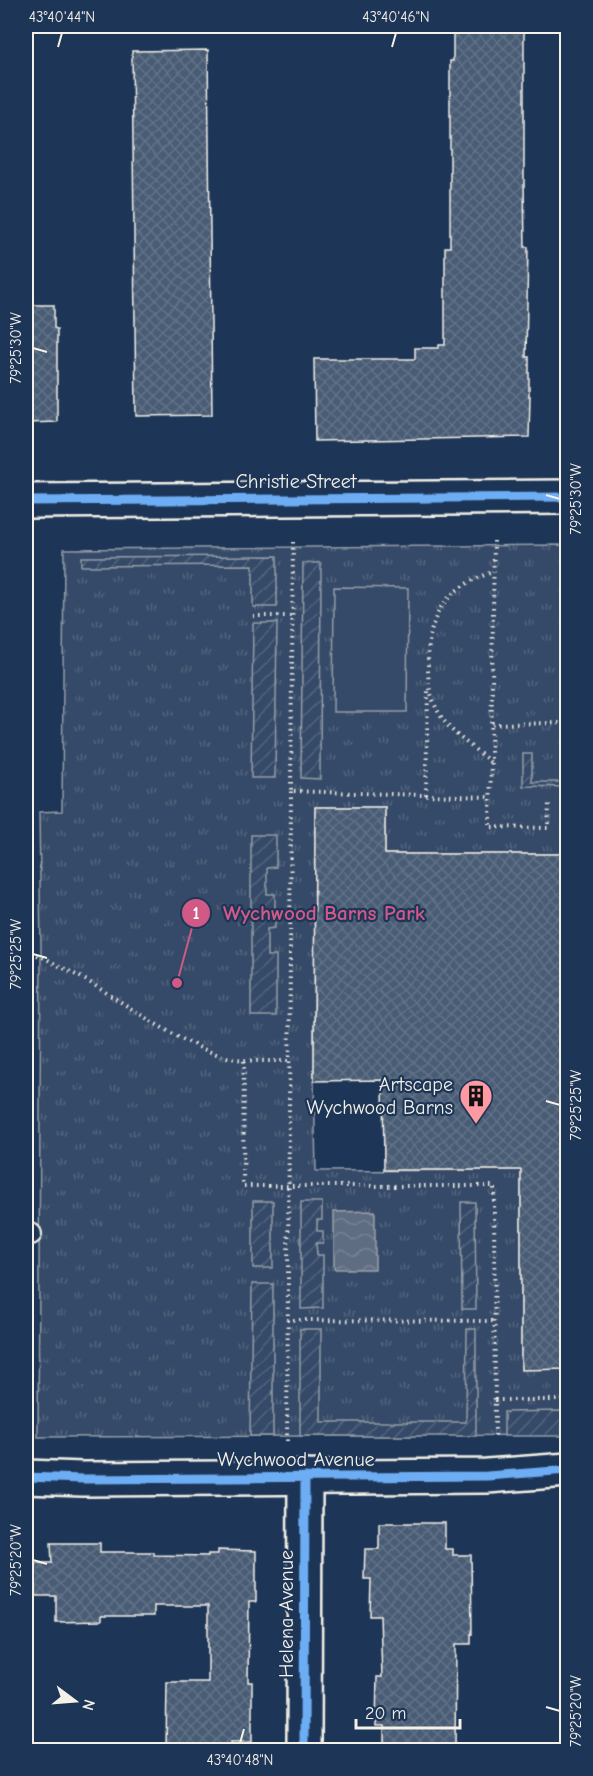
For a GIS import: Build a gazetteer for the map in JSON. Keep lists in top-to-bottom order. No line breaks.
{"streets":{"street":["Christie Street","Wychwood Avenue","Helena Avenue"]},"crossings":[["Wychwood Avenue","Helena Avenue"]],"places":{"other":["Wychwood Barns Park"],"building":["Artscape Wychwood Barns"]},"scale_bar":"20 m","north":"right","coordinates":["43°40'44\"N","43°40'46\"N","79°25'30\"W","79°25'25\"W","79°25'20\"W","43°40'48\"N"]}
